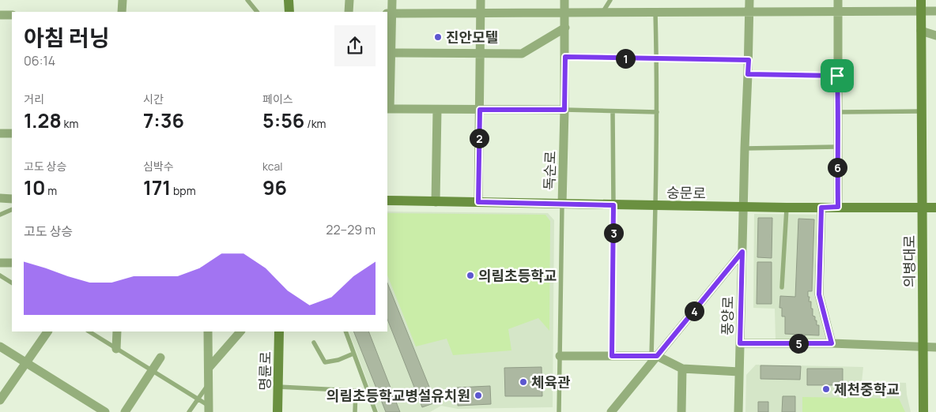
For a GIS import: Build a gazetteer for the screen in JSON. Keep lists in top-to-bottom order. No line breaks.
{"streets":{"street":["독순로","숭문로","의병대로","풍양로","명륜로"]},"crossings":[["독순로","숭문로"],["숭문로","의병대로"],["숭문로","풍양로"]],"places":["진안모텔","의림초등학교","체육관","제천중학교","의림초등학교병설유치원"],"page":{"heading":["아침 러닝","06:14"],"pins":["1","2","6","3","4","5"],"stats":[["거리","1.28 km"],["시간","7:36"],["페이스","5:56 /km"],["고도 상승","10 m"],["심박수","171 bpm"],["kcal","96"]],"chart":["고도 상승","22–29 m"]}}
